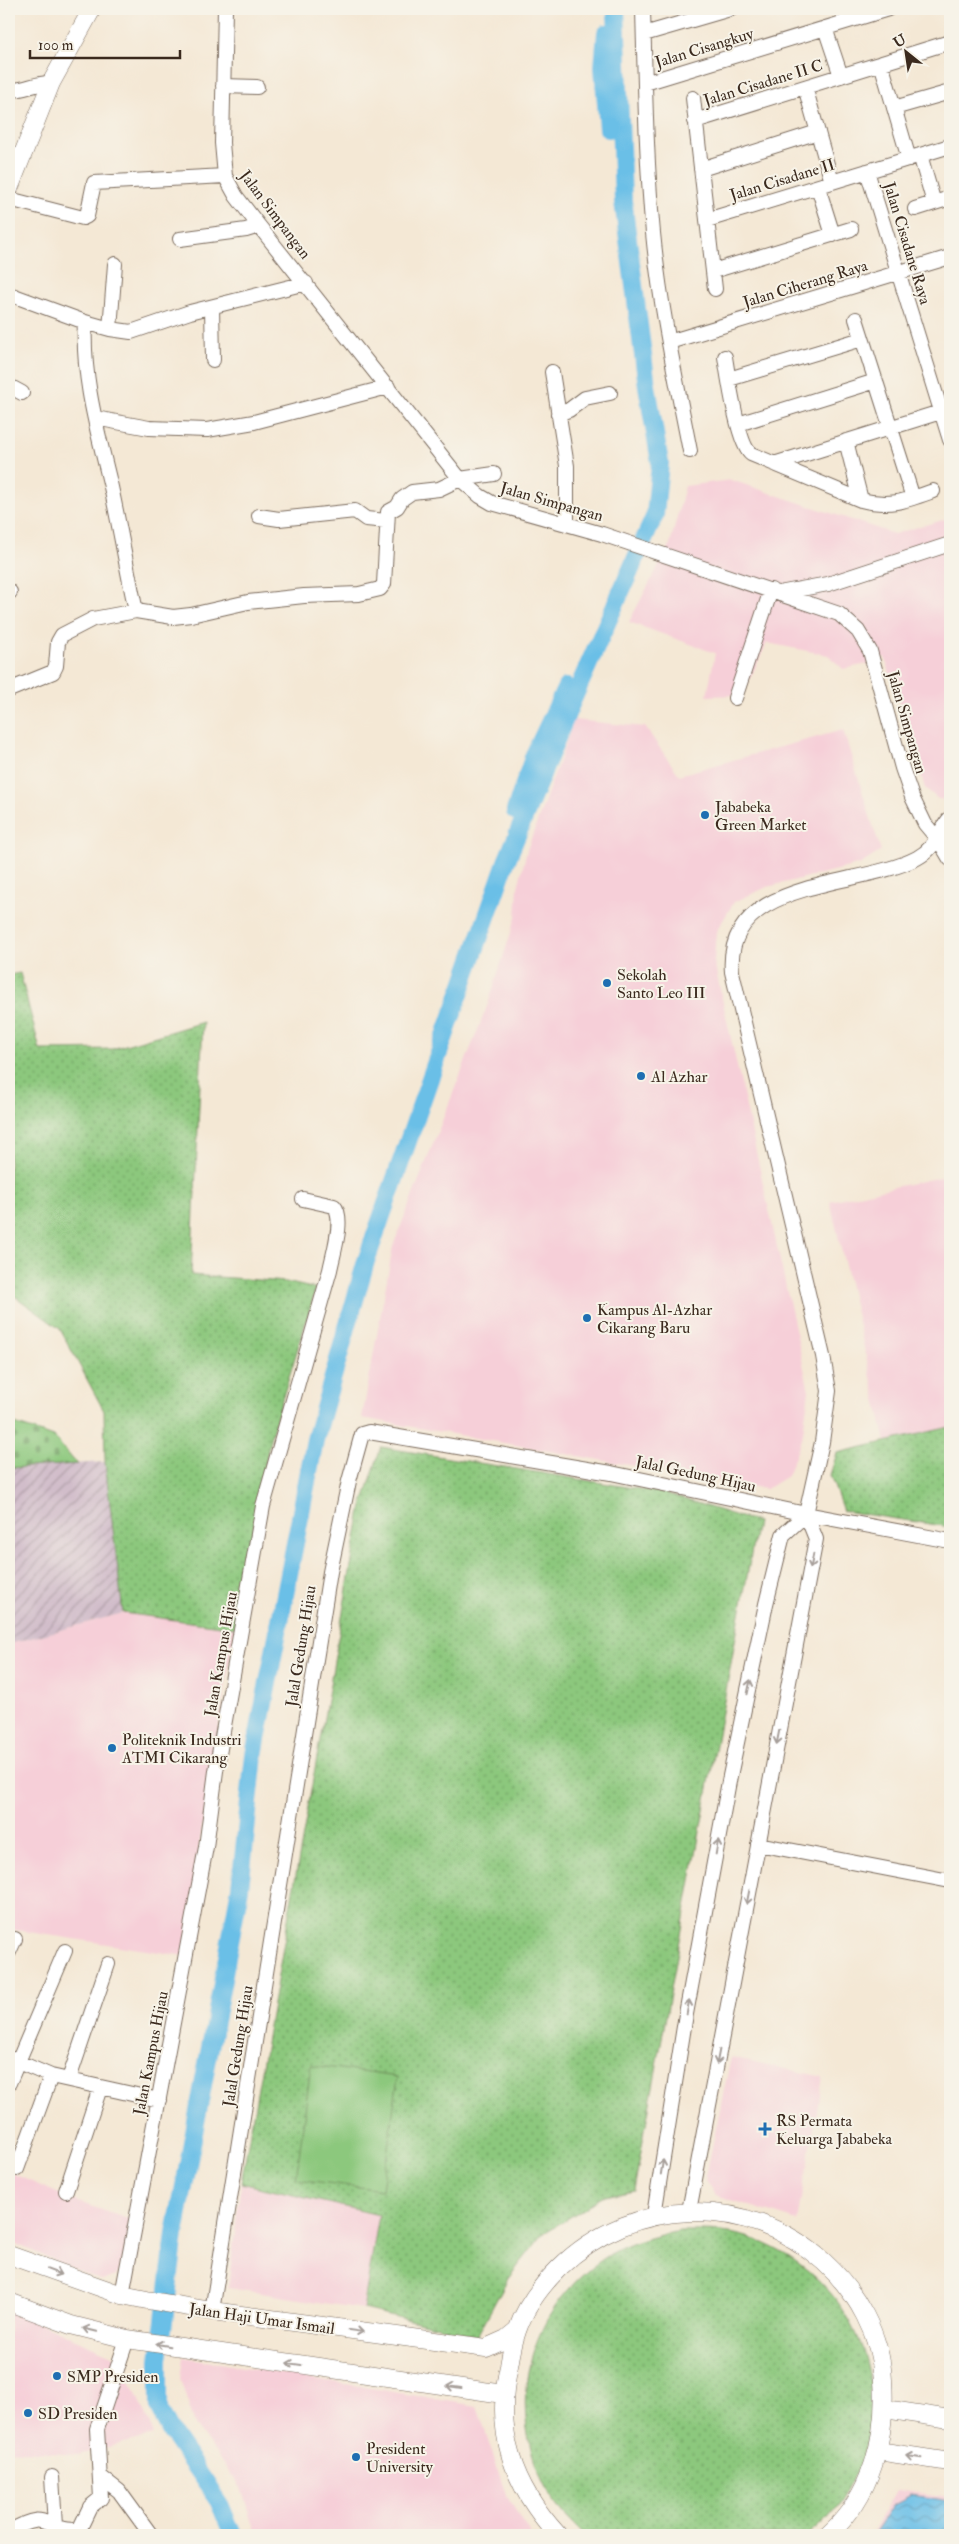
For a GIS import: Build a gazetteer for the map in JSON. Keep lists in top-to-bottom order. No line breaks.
{"streets":{"main road":["Jalan Haji Umar Ismail"],"street":["Jalan Cisangkuy","Jalan Cisadane II C","Jalan Cisadane II","Jalan Simpangan","Jalan Cisadane Raya","Jalan Ciherang Raya","Jalal Gedung Hijau","Jalan Kampus Hijau"]},"crossings":[["Jalan Cisadane II","Jalan Cisadane Raya"],["Jalan Cisadane Raya","Jalan Ciherang Raya"],["Jalal Gedung Hijau","Jalan Haji Umar Ismail"],["Jalan Kampus Hijau","Jalan Haji Umar Ismail"]],"places":{"other":["Jababeka Green Market","Sekolah Santo Leo III","Al Azhar","Kampus Al-Azhar Cikarang Baru","Politeknik Industri ATMI Cikarang","SMP Presiden","SD Presiden","President University"],"health":["RS Permata Keluarga Jababeka"]},"scale_bar":"100 m","north":"top left"}
